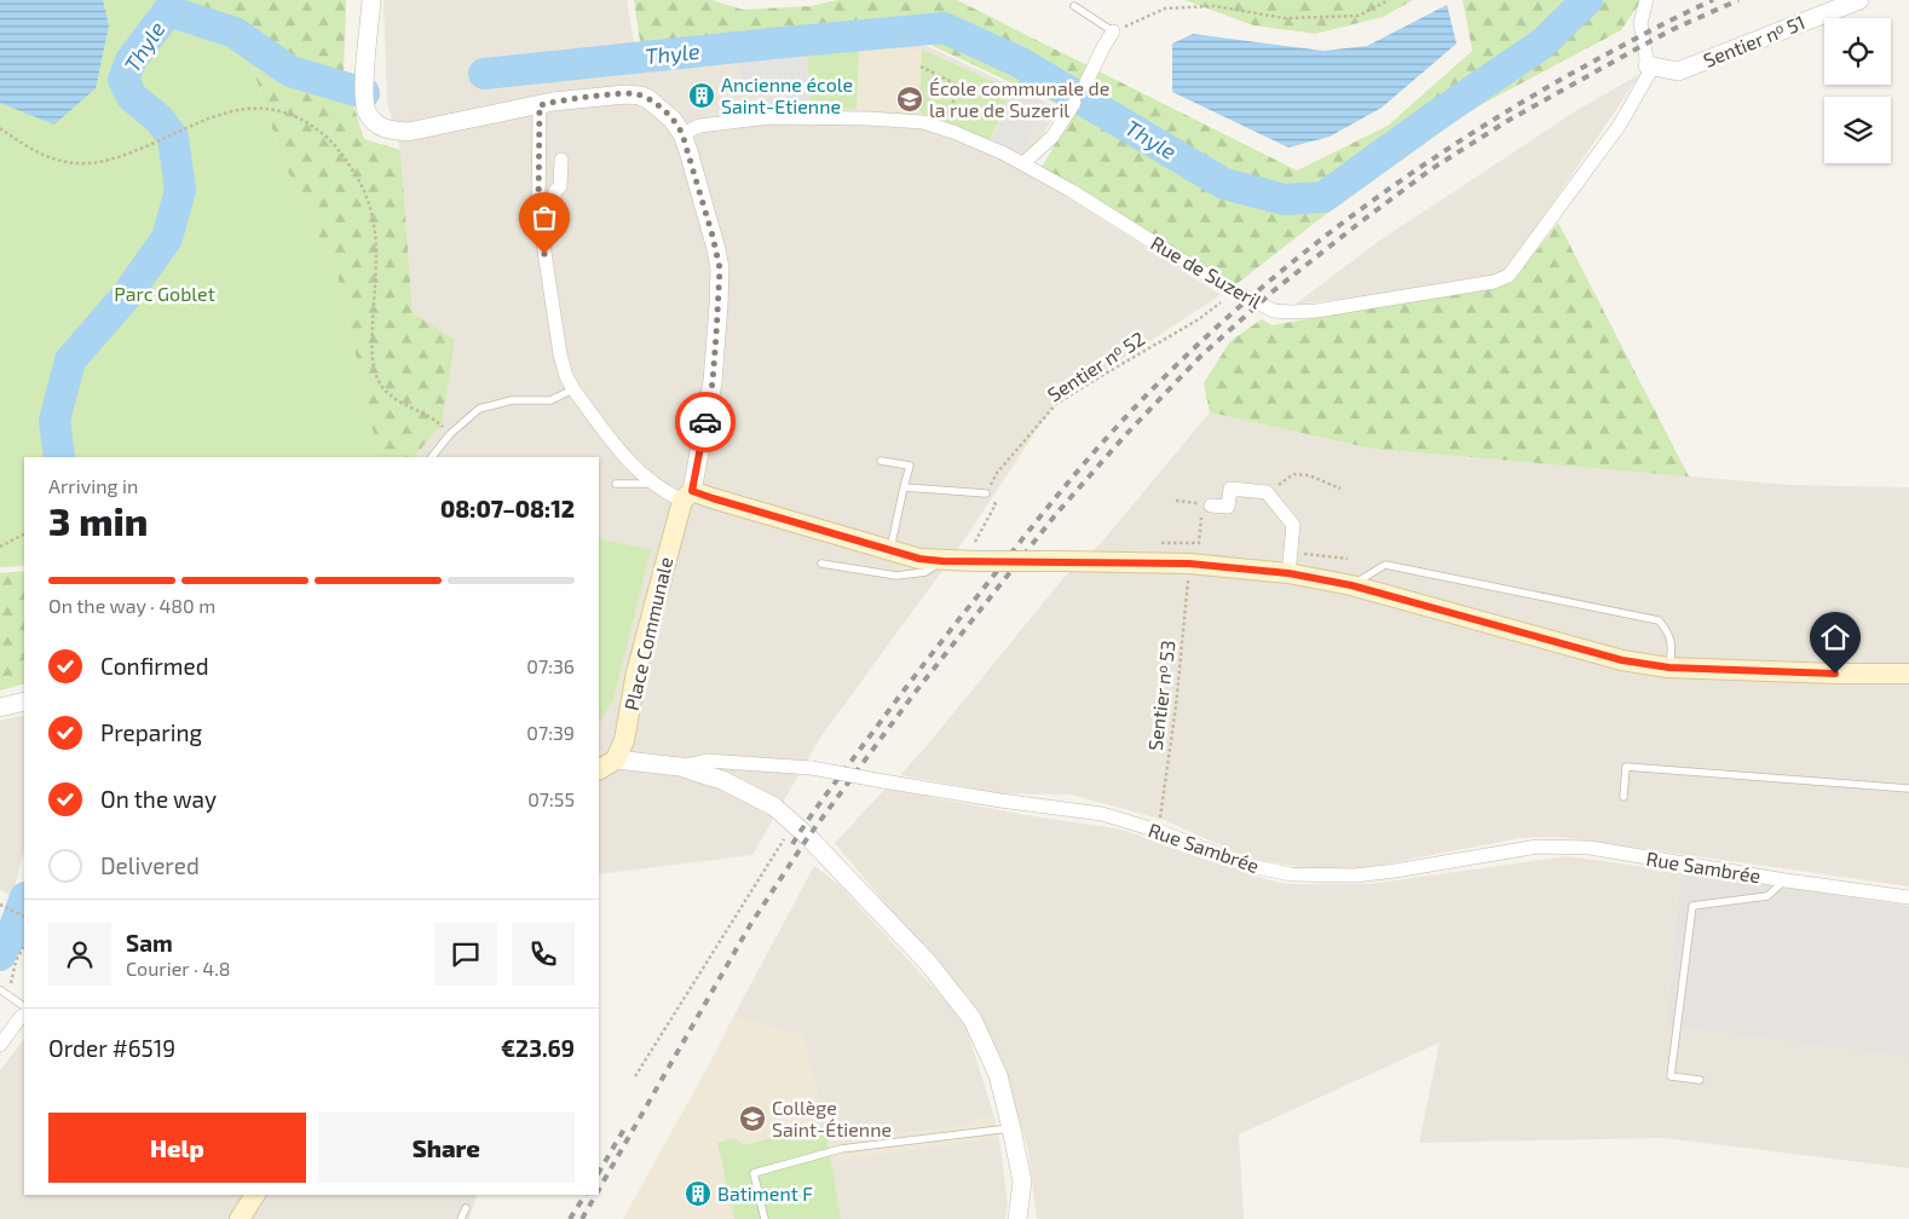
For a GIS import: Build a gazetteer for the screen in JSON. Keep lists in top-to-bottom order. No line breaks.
{"streets":{"main road":["Place Communale"],"street":["Sentier nᵒ 51","Rue de Suzeril","Rue Sambrée"],"path":["Sentier nᵒ 52","Sentier nᵒ 53"]},"crossings":[["Sentier nᵒ 51","Rue de Suzeril"],["Rue de Suzeril","Sentier nᵒ 52"],["Sentier nᵒ 53","Rue Sambrée"]],"water":["Thyle"],"parks":["Parc Goblet"],"places":{"building":["Ancienne école Saint-Etienne","Batiment F"],"school or university":["École communale de la rue de Suzeril","Collège Saint-Étienne"]},"page":{"heading":["3 min","Arriving in","08:07–08:12"],"panel":["Sam","Courier · 4.8","Order #6519","€23.69"],"bar":"On the way · 480 m","list":[["Confirmed","07:36"],["Preparing","07:39"],["On the way","07:55"],"Delivered"],"buttons":["Help","Share"]}}
